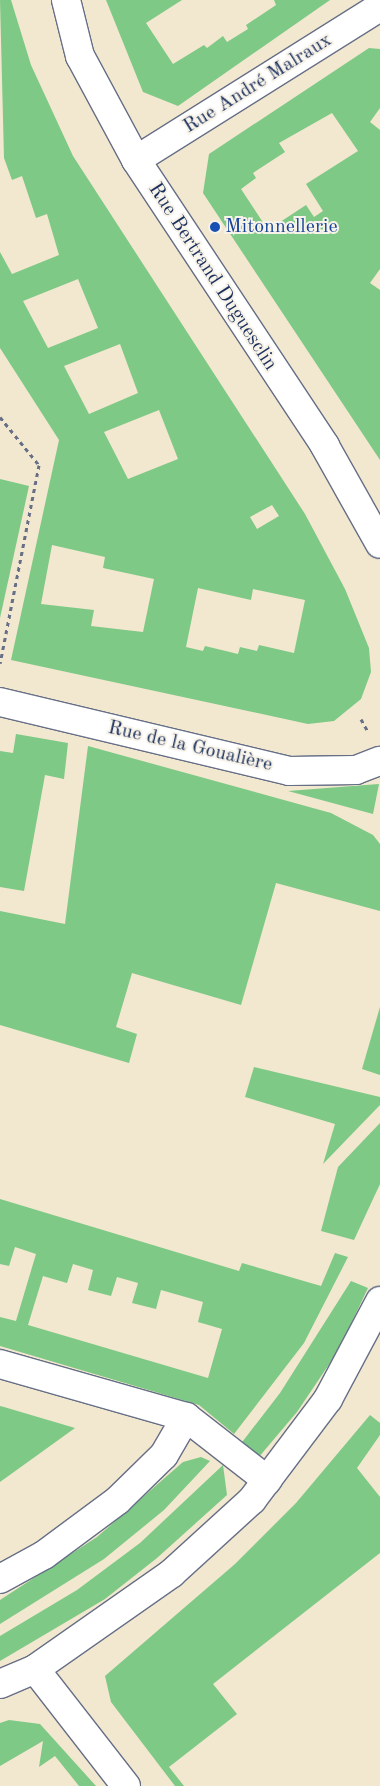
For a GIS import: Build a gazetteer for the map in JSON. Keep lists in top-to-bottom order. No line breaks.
{"streets":{"street":["Rue André Malraux","Rue Bertrand Duguesclin","Rue de la Goualière"]},"crossings":[["Rue André Malraux","Rue Bertrand Duguesclin"]],"places":["Mitonnellerie"]}
